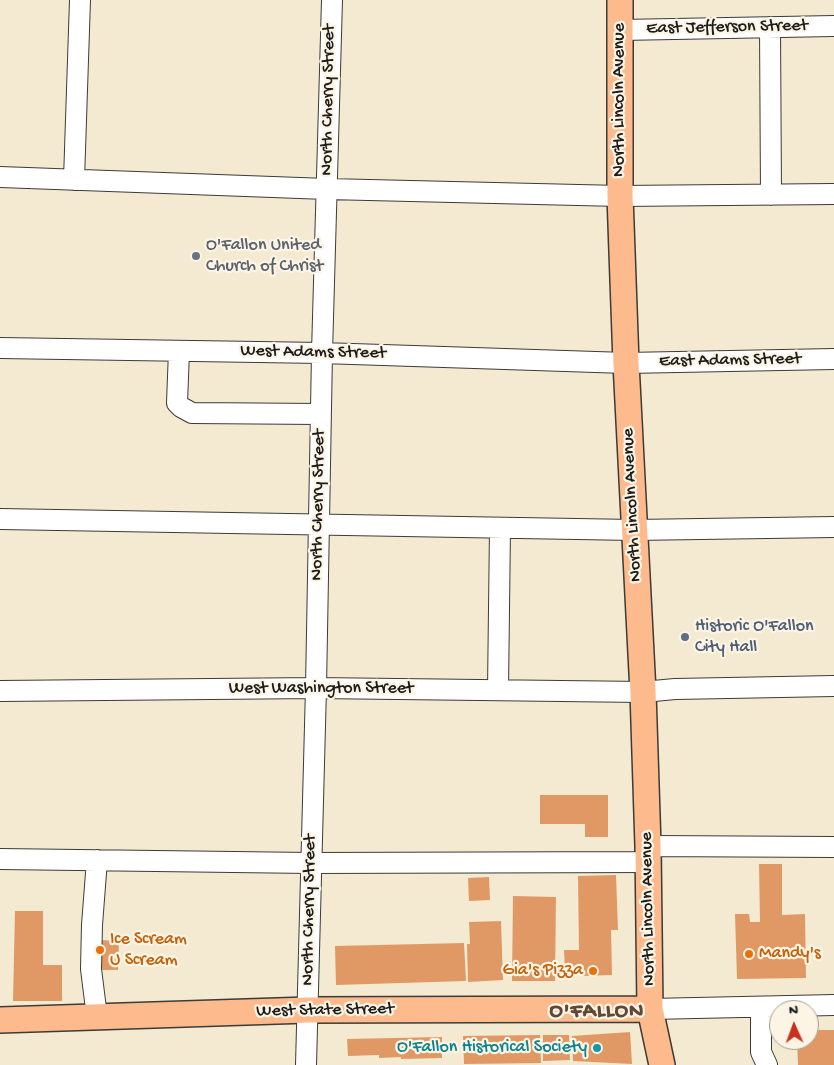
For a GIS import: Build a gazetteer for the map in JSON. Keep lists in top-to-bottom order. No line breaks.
{"streets":{"main road":["North Lincoln Avenue","West State Street"],"street":["East Jefferson Street","North Cherry Street","West Adams Street","East Adams Street","West Washington Street"]},"crossings":[["East Jefferson Street","North Lincoln Avenue"],["North Cherry Street","West Adams Street"],["North Cherry Street","West Washington Street"],["North Cherry Street","West State Street"],["North Lincoln Avenue","West Adams Street"],["North Lincoln Avenue","East Adams Street"],["North Lincoln Avenue","West Washington Street"],["North Lincoln Avenue","West State Street"],["West Adams Street","East Adams Street"]],"districts":["O'FALLON"],"places":["O'Fallon United Church of Christ","Historic O'Fallon City Hall","Ice Scream U Scream","Mandy's","Gia's Pizza","O'Fallon Historical Society"],"north":"top"}
